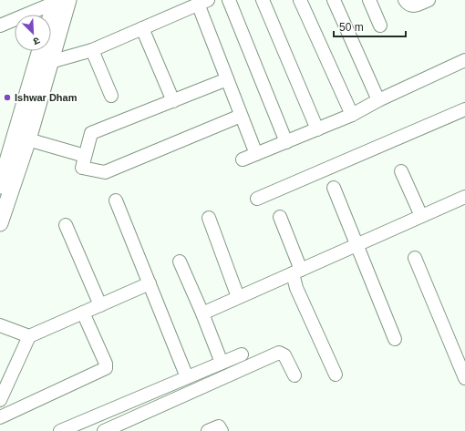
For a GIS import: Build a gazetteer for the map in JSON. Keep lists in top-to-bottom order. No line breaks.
{"places":["Ishwar Dham"],"scale_bar":"50 m","north":"bottom right"}
